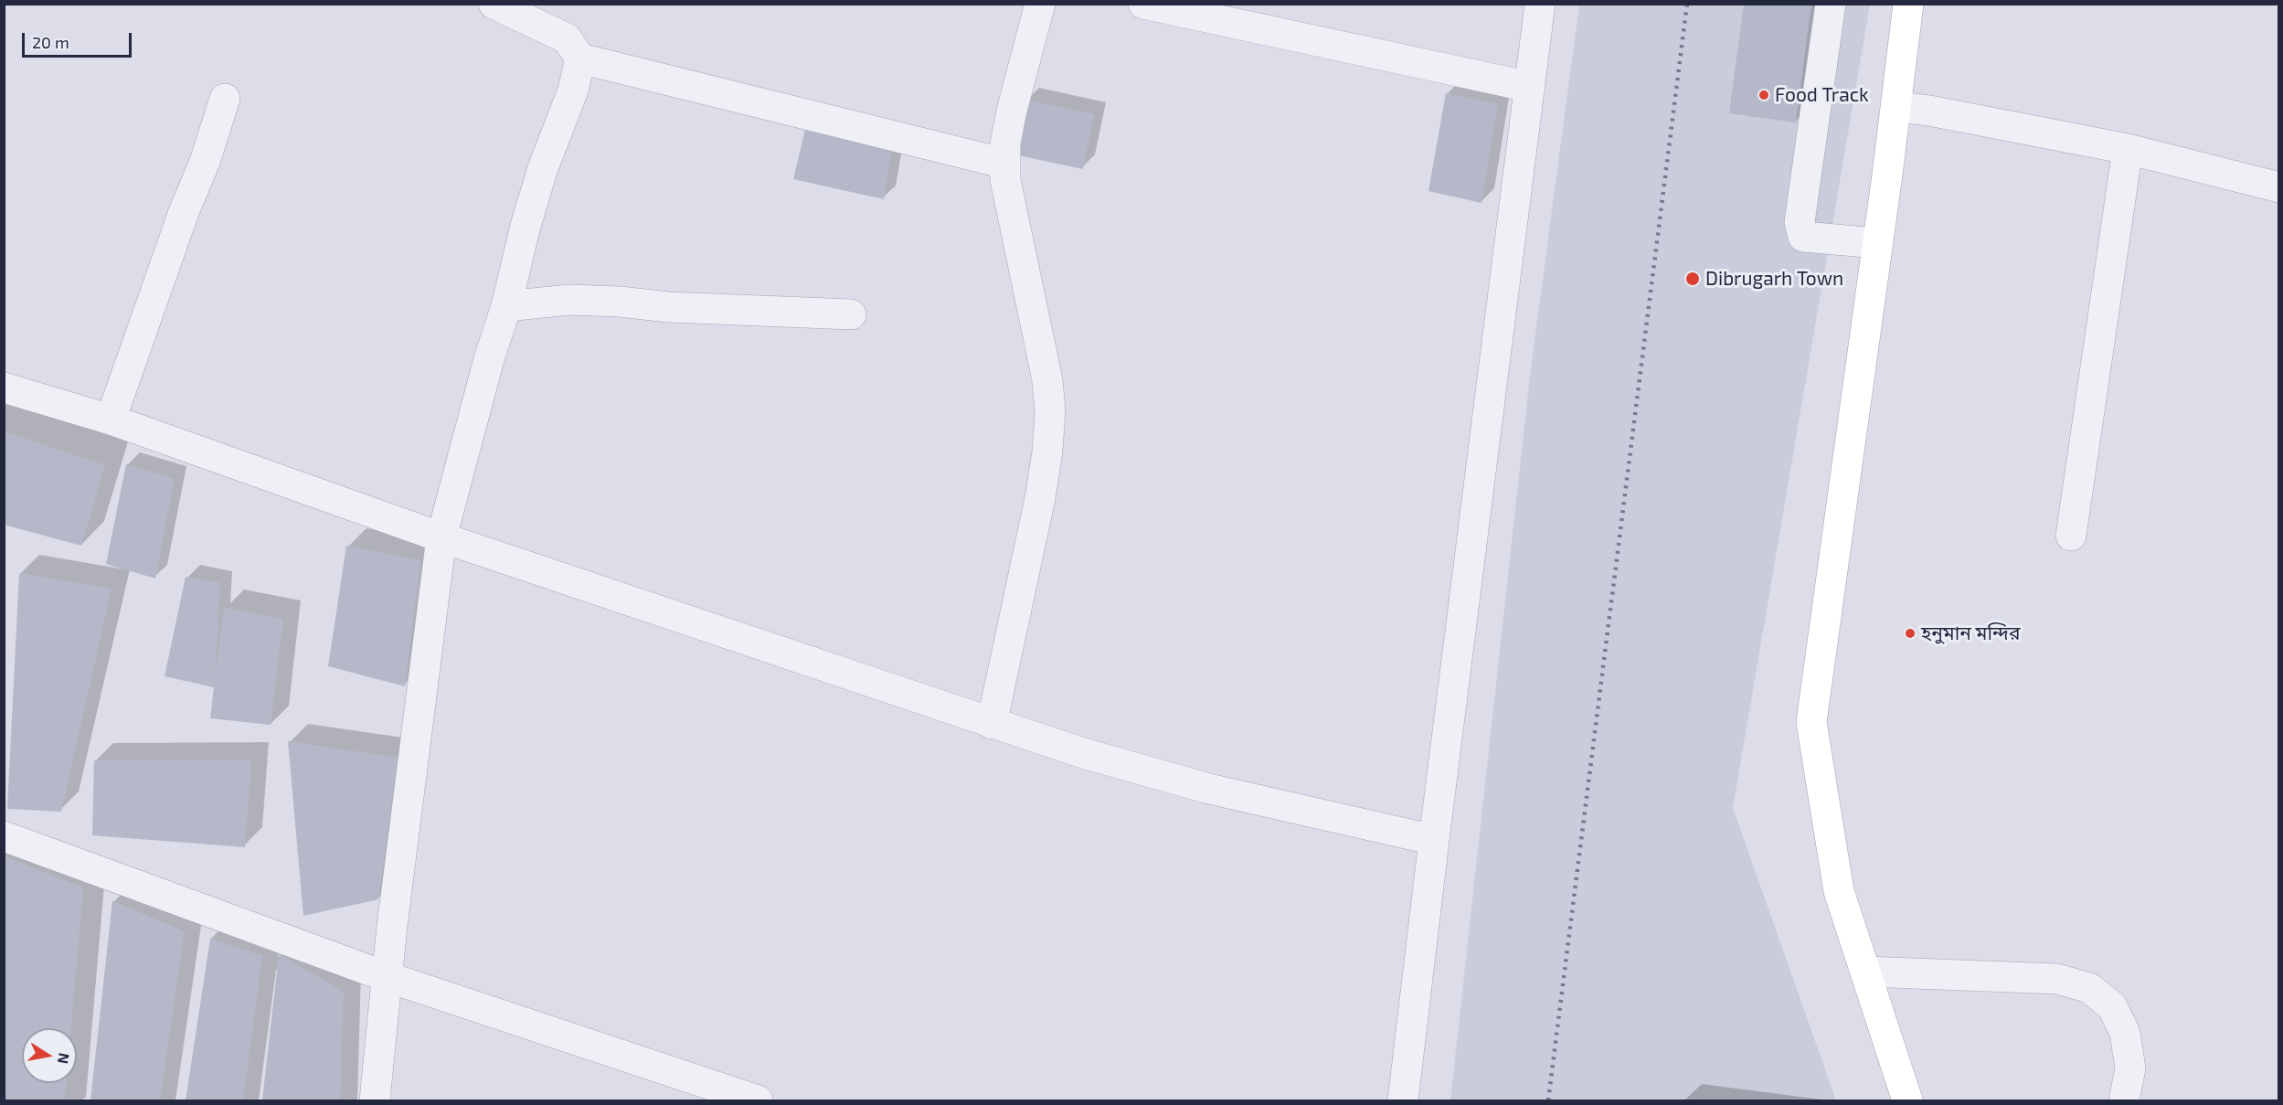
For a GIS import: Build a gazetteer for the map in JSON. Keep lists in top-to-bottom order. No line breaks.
{"places":["Food Track","Dibrugarh Town","হনুমান মন্দির"],"scale_bar":"20 m","north":"right"}
